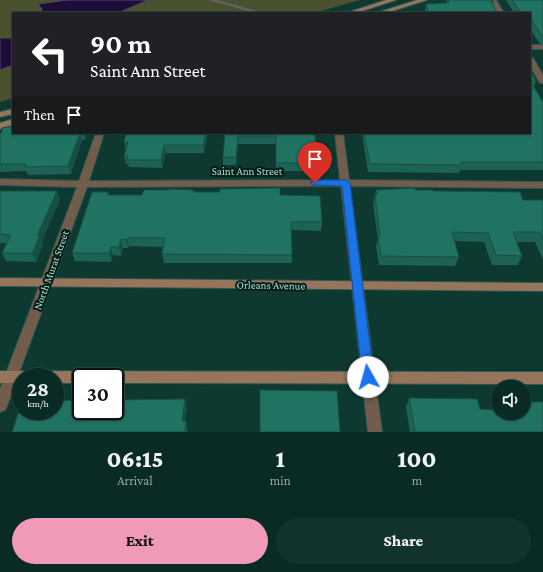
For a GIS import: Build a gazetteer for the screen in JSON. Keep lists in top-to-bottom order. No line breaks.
{"streets":{"street":["Saint Ann Street","North Murat Street","Orleans Avenue"]},"crossings":[["Saint Ann Street","North Murat Street"],["North Murat Street","Orleans Avenue"]],"page":{"turn":["90 m","Saint Ann Street"],"then":"Then","speed":"28 km/h","limit":"30","eta":["06:15","Arrival","1","min","100","m"],"buttons":["Exit","Share"]}}
